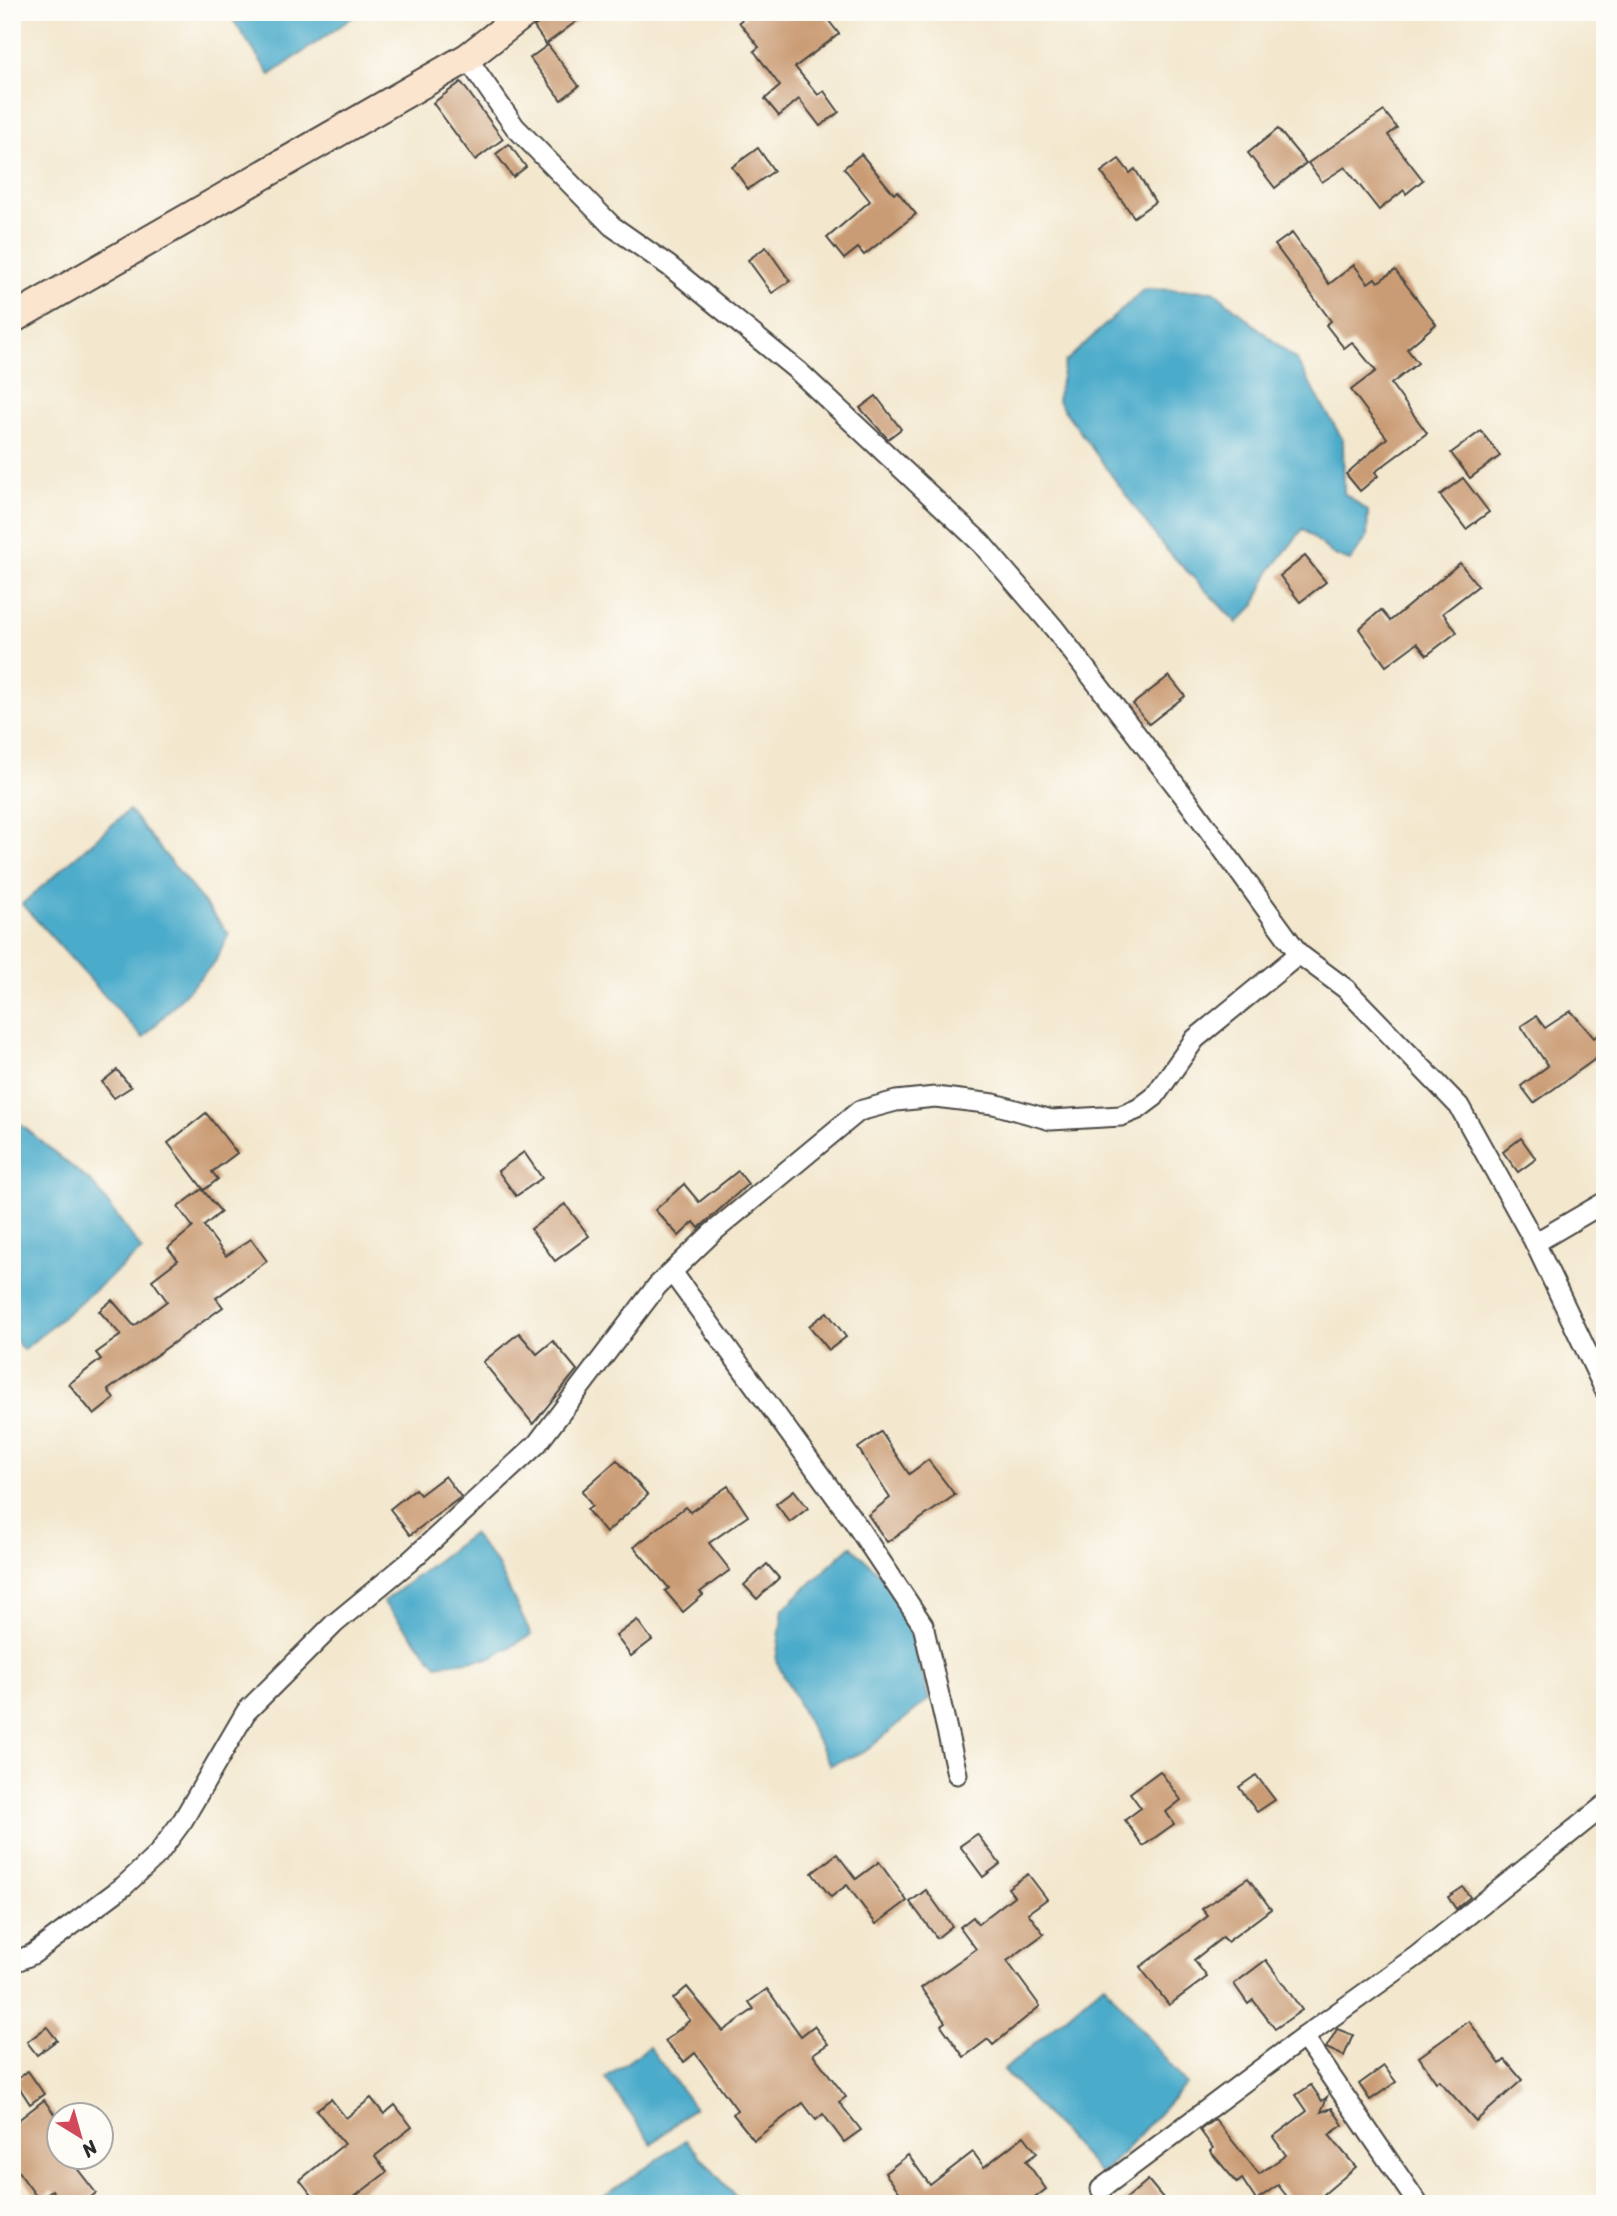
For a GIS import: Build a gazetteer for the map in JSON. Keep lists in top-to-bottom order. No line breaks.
{"north":"bottom right"}
